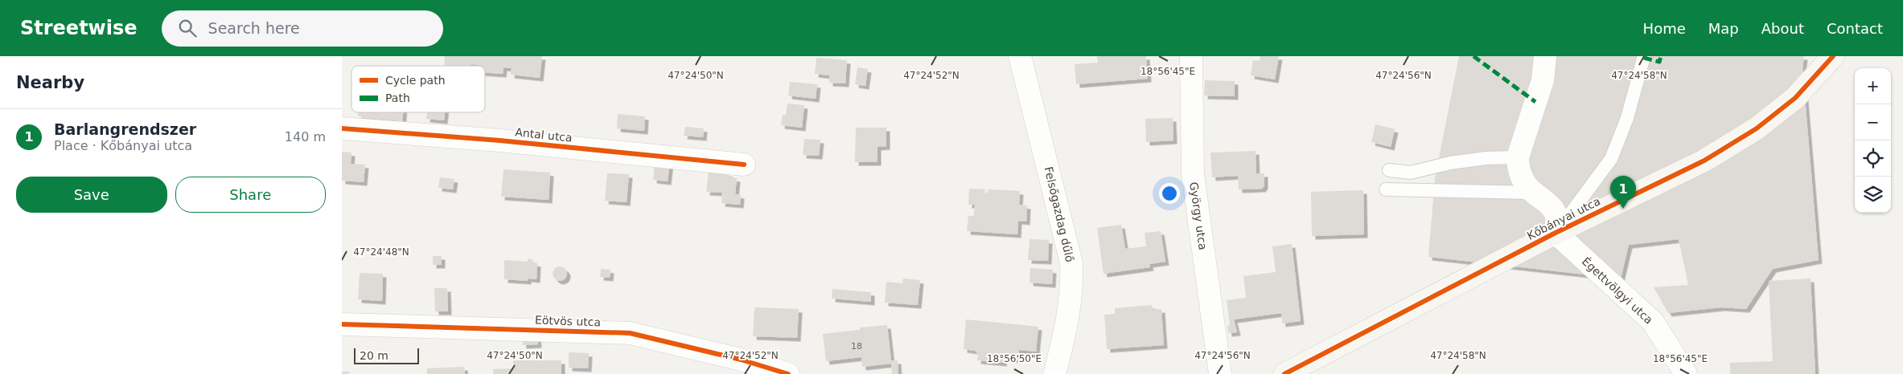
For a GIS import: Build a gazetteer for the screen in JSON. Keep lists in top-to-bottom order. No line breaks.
{"streets":{"street":["Antal utca","Felsőgazdag dűlő","György utca","Kőbányai utca","Égettvölgyi utca","Eötvös utca"]},"crossings":[["Kőbányai utca","Égettvölgyi utca"]],"house_numbers":["18"],"legend":["Cycle path","Path"],"scale_bar":"20 m","page":{"header":"Streetwise","search":"Search here","nav":["Home","Map","About","Contact"],"heading":"Nearby","map_buttons":["+","−"],"list":[{"mark":"1","name":"Barlangrendszer","note":"Place · Kőbányai utca","value":"140 m"}],"buttons":["Save","Share"],"pins":"1","scale":"20 m"},"coordinates":["18°56'45\"E","47°24'50\"N","47°24'58\"N","47°24'52\"N","47°24'56\"N","47°24'48\"N","18°56'50\"E"]}
